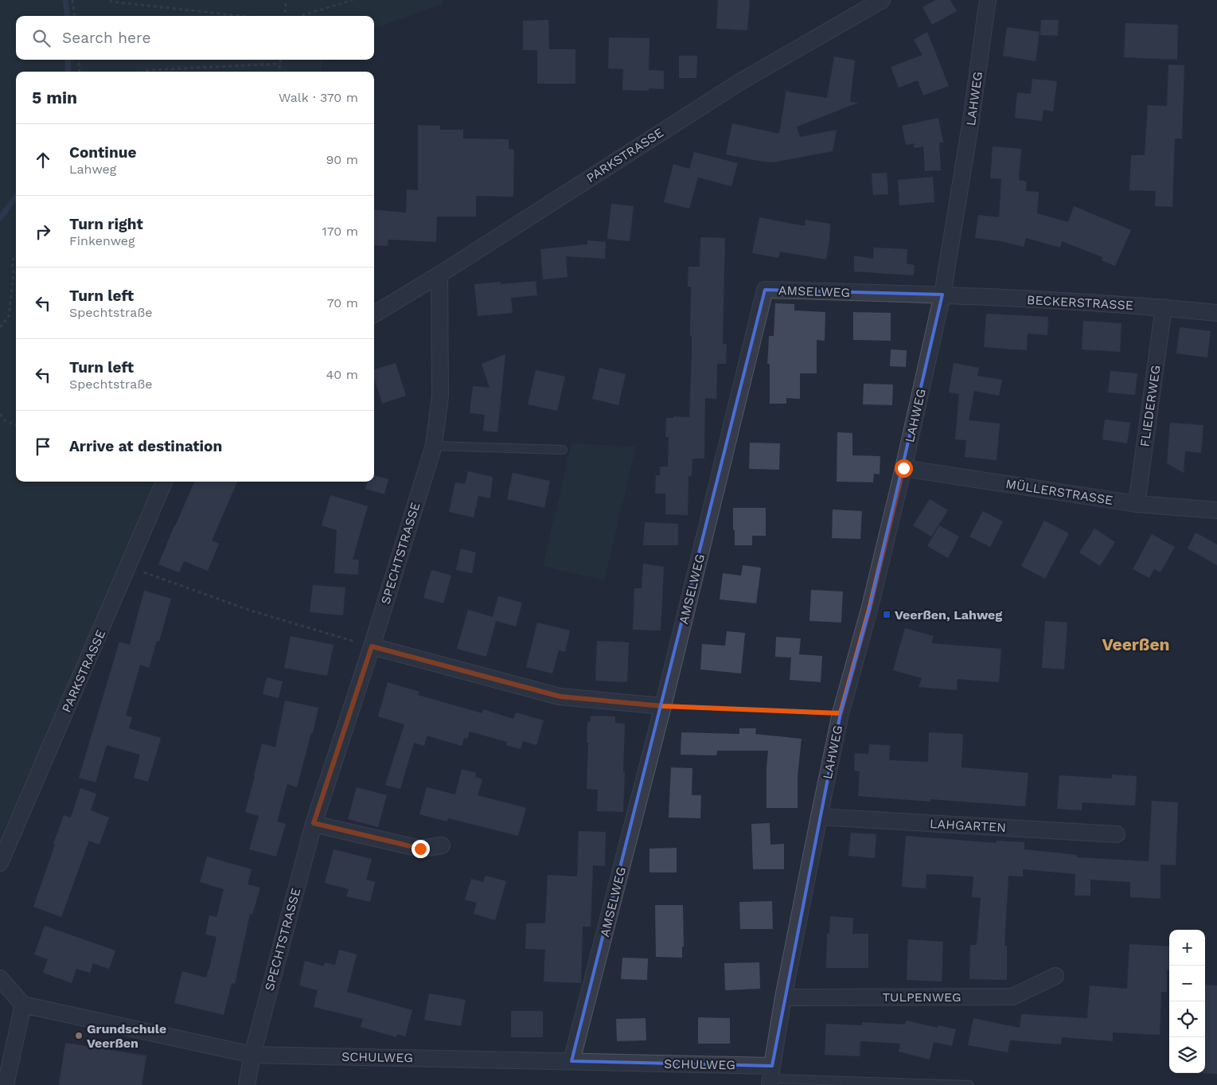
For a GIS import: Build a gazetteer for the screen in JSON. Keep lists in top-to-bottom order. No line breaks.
{"streets":{"street":["LAHWEG","PARKSTRASSE","AMSELWEG","BECKERSTRASSE","FLIEDERWEG","MÜLLERSTRASSE","SPECHTSTRASSE","LAHGARTEN","TULPENWEG","SCHULWEG"]},"crossings":[["LAHWEG","AMSELWEG"],["LAHWEG","BECKERSTRASSE"],["LAHWEG","MÜLLERSTRASSE"],["LAHWEG","LAHGARTEN"],["LAHWEG","TULPENWEG"],["LAHWEG","SCHULWEG"],["PARKSTRASSE","SPECHTSTRASSE"],["AMSELWEG","BECKERSTRASSE"],["AMSELWEG","SCHULWEG"],["BECKERSTRASSE","FLIEDERWEG"],["FLIEDERWEG","MÜLLERSTRASSE"],["SPECHTSTRASSE","SCHULWEG"]],"districts":["Veerßen"],"places":{"transit":["Veerßen, Lahweg"],"other":["Grundschule Veerßen"]},"page":{"search":"Search here","heading":["5 min","Walk · 370 m"],"list":[["Continue","Lahweg","90 m"],["Turn right","Finkenweg","170 m"],["Turn left","Spechtstraße","70 m"],["Turn left","Spechtstraße","40 m"],"Arrive at destination"],"map_buttons":["+","−"]}}
